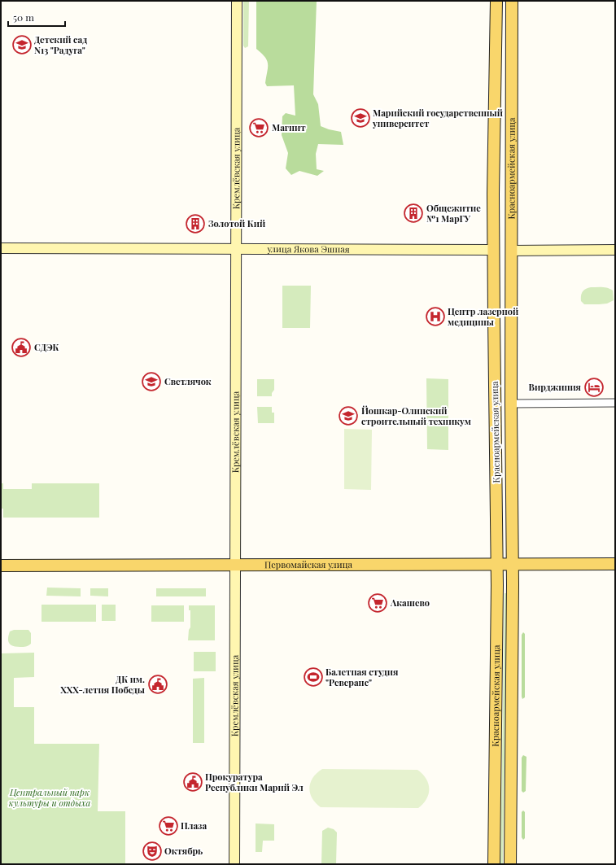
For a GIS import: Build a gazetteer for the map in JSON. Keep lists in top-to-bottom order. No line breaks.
{"streets":{"main road":["Красноармейская улица","улица Якова Эшпая","Первомайская улица"],"street":["Кремлёвская улица"]},"crossings":[["Кремлёвская улица","улица Якова Эшпая"],["Кремлёвская улица","Первомайская улица"],["Красноармейская улица","улица Якова Эшпая"],["Красноармейская улица","Первомайская улица"]],"parks":["Центральный парк культуры и отдыха"],"places":{"school or university":["Детский сад N13 \"Радуга\"","Марийский государственный университет","Светлячок","Йошкар-Олинский строительный техникум"],"supermarket":["Магнит","Акашево","Плаза"],"building":["Общежитие №1 МарГУ","Золотой Кий"],"hospital":["Центр лазерной медицины"],"public building":["СДЭК","ДК им. ХХХ-летия Победы","Прокуратура Республики Марий Эл"],"hotel":["Вирджиния"],"sports":["Балетная студия \"Реверанс\""],"theatre":["Октябрь"]},"scale_bar":"50 m"}
